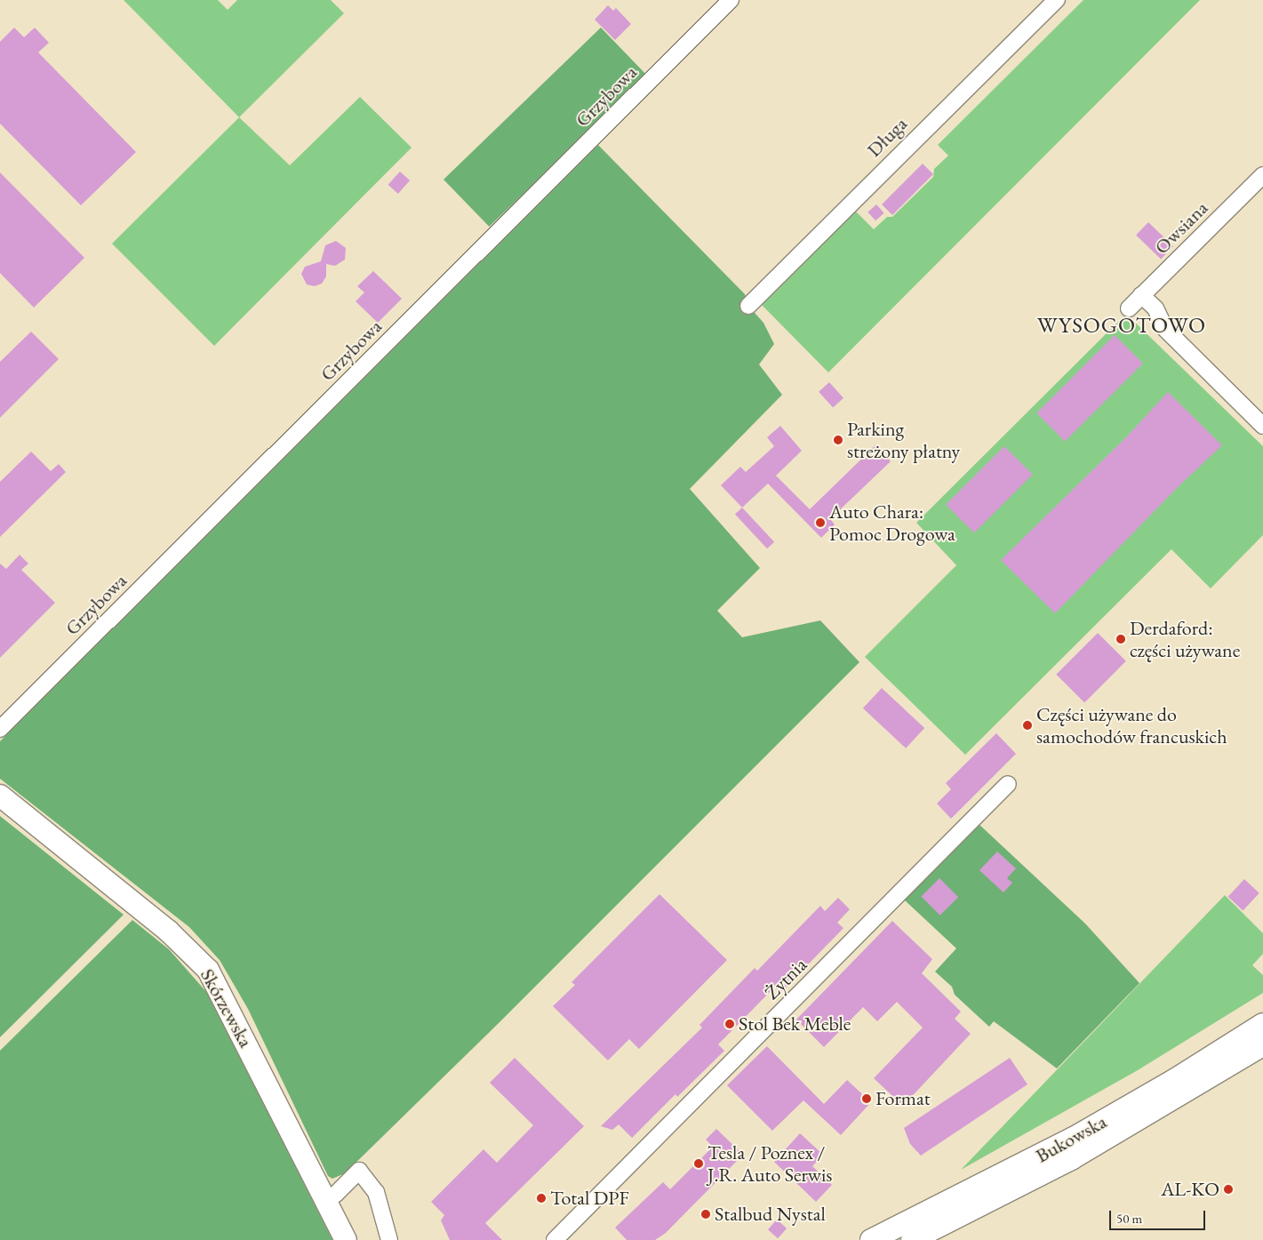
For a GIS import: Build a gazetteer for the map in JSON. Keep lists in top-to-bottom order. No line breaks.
{"streets":{"main road":["Skórzewska","Bukowska"],"street":["Grzybowa","Długa","Owsiana","Żytnia"]},"districts":["WYSOGOTOWO"],"places":["Parking streżony płatny","Auto Chara: Pomoc Drogowa","Derdaford: części używane","Części używane do samochodów francuskich","Stol Bek Meble","Format","Tesla / Poznex / J.R. Auto Serwis","AL-KO","Total DPF","Stalbud Nystal"],"scale_bar":"50 m"}
